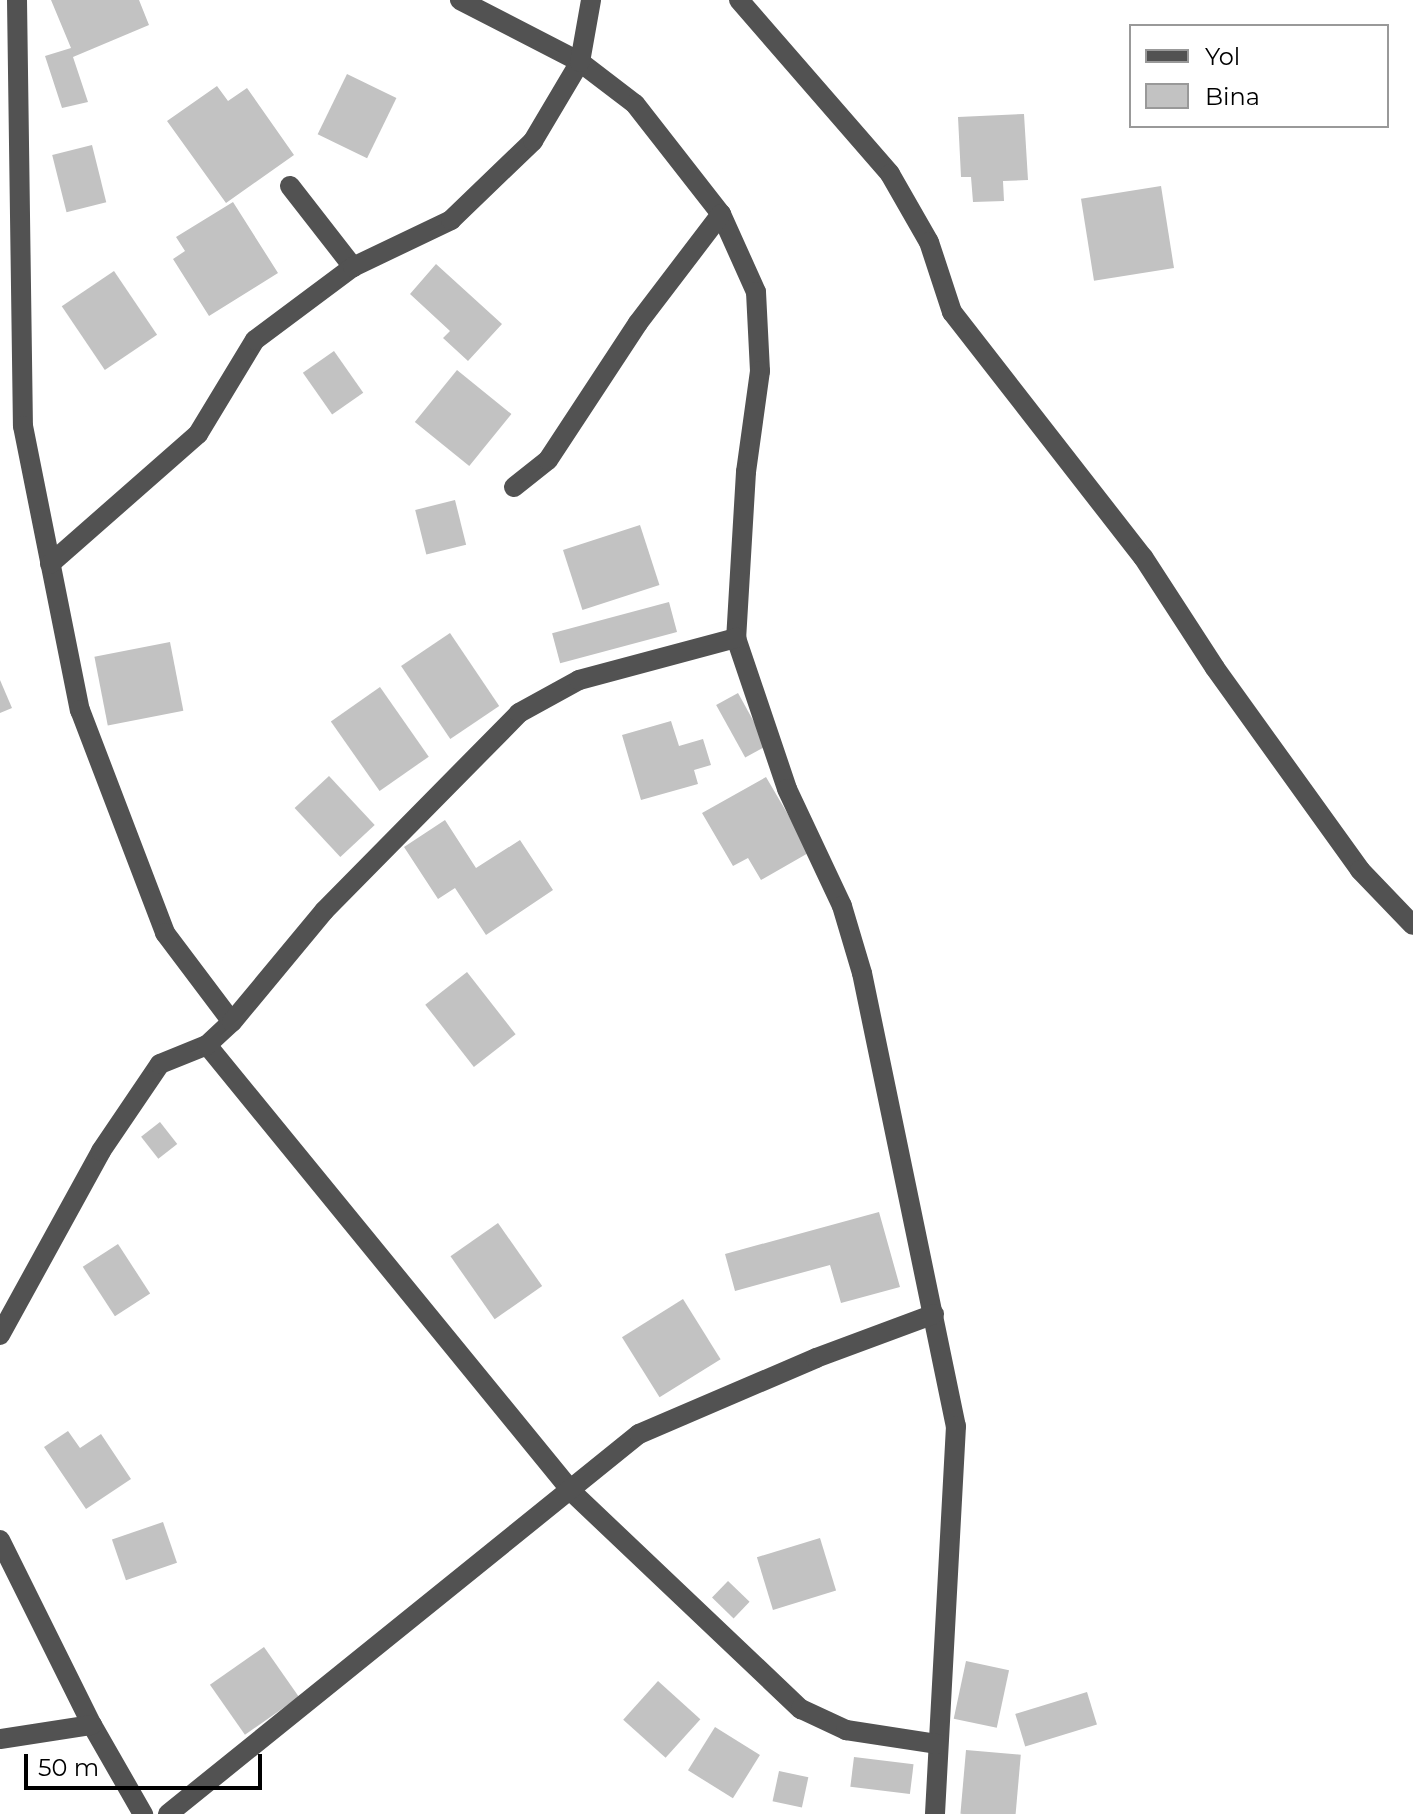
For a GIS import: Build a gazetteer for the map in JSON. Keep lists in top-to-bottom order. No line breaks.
{"legend":["Yol","Bina"],"scale_bar":"50 m"}
